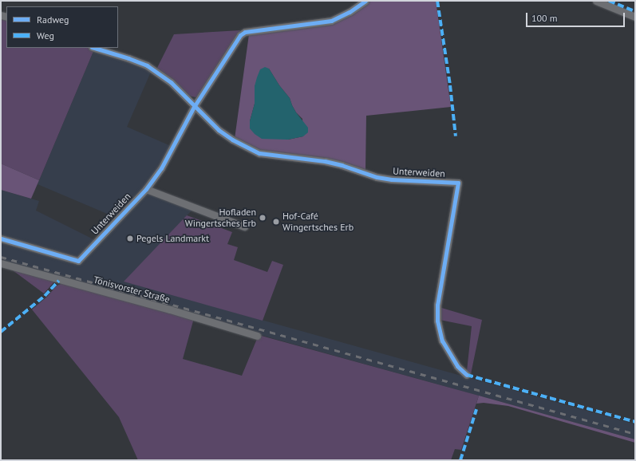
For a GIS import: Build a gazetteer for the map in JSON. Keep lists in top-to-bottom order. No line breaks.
{"streets":{"street":["Unterweiden","Tönisvorster Straße"]},"places":["Hofladen Wingertsches Erb","Hof-Café Wingertsches Erb","Pegels Landmarkt"],"legend":["Radweg","Weg"],"scale_bar":"100 m"}
